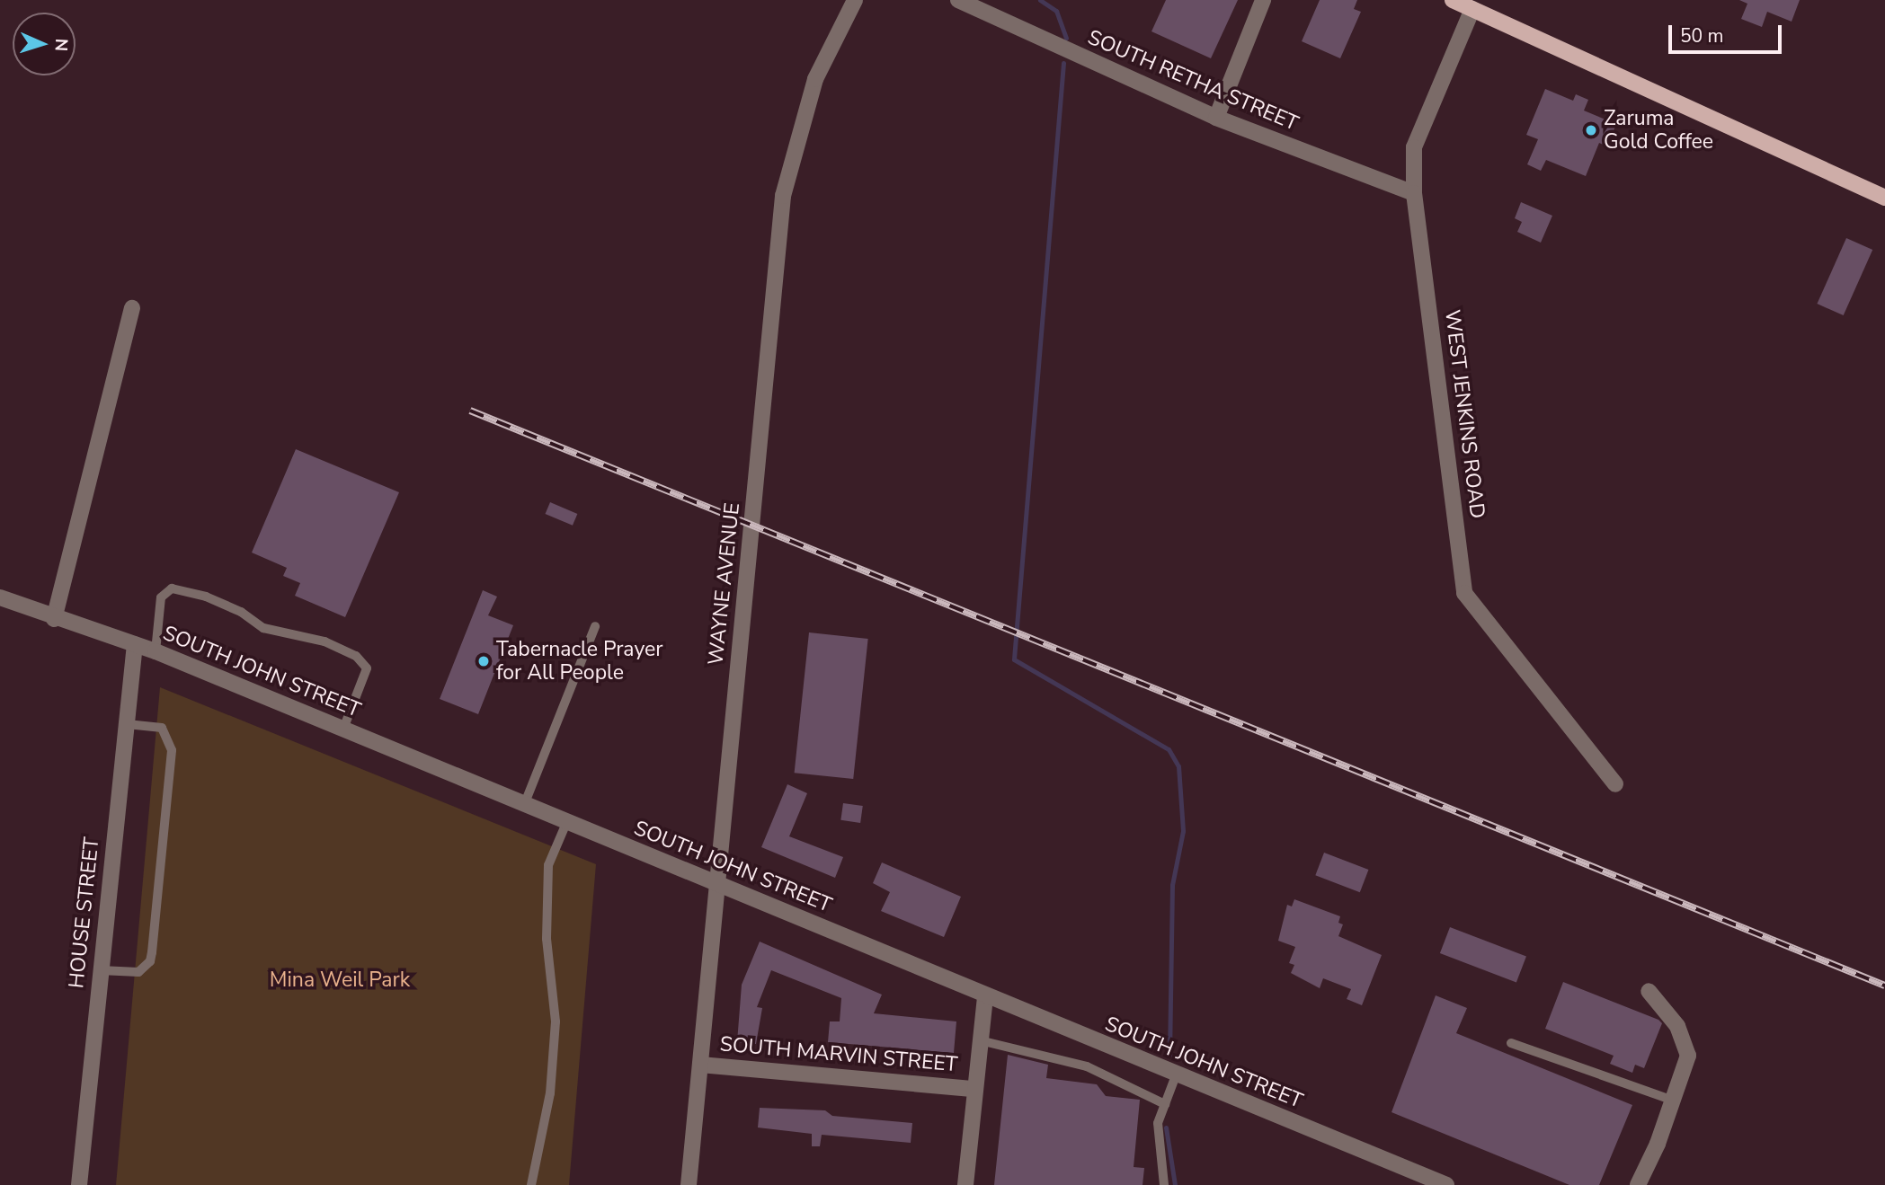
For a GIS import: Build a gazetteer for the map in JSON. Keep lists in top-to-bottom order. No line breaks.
{"streets":{"street":["SOUTH RETHA STREET","WEST JENKINS ROAD","WAYNE AVENUE","SOUTH JOHN STREET","HOUSE STREET","SOUTH MARVIN STREET"]},"crossings":[["SOUTH RETHA STREET","WEST JENKINS ROAD"],["WAYNE AVENUE","SOUTH JOHN STREET"],["WAYNE AVENUE","SOUTH MARVIN STREET"],["SOUTH JOHN STREET","HOUSE STREET"]],"parks":["Mina Weil Park"],"places":["Zaruma Gold Coffee","Tabernacle Prayer for All People"],"scale_bar":"50 m","north":"right"}
